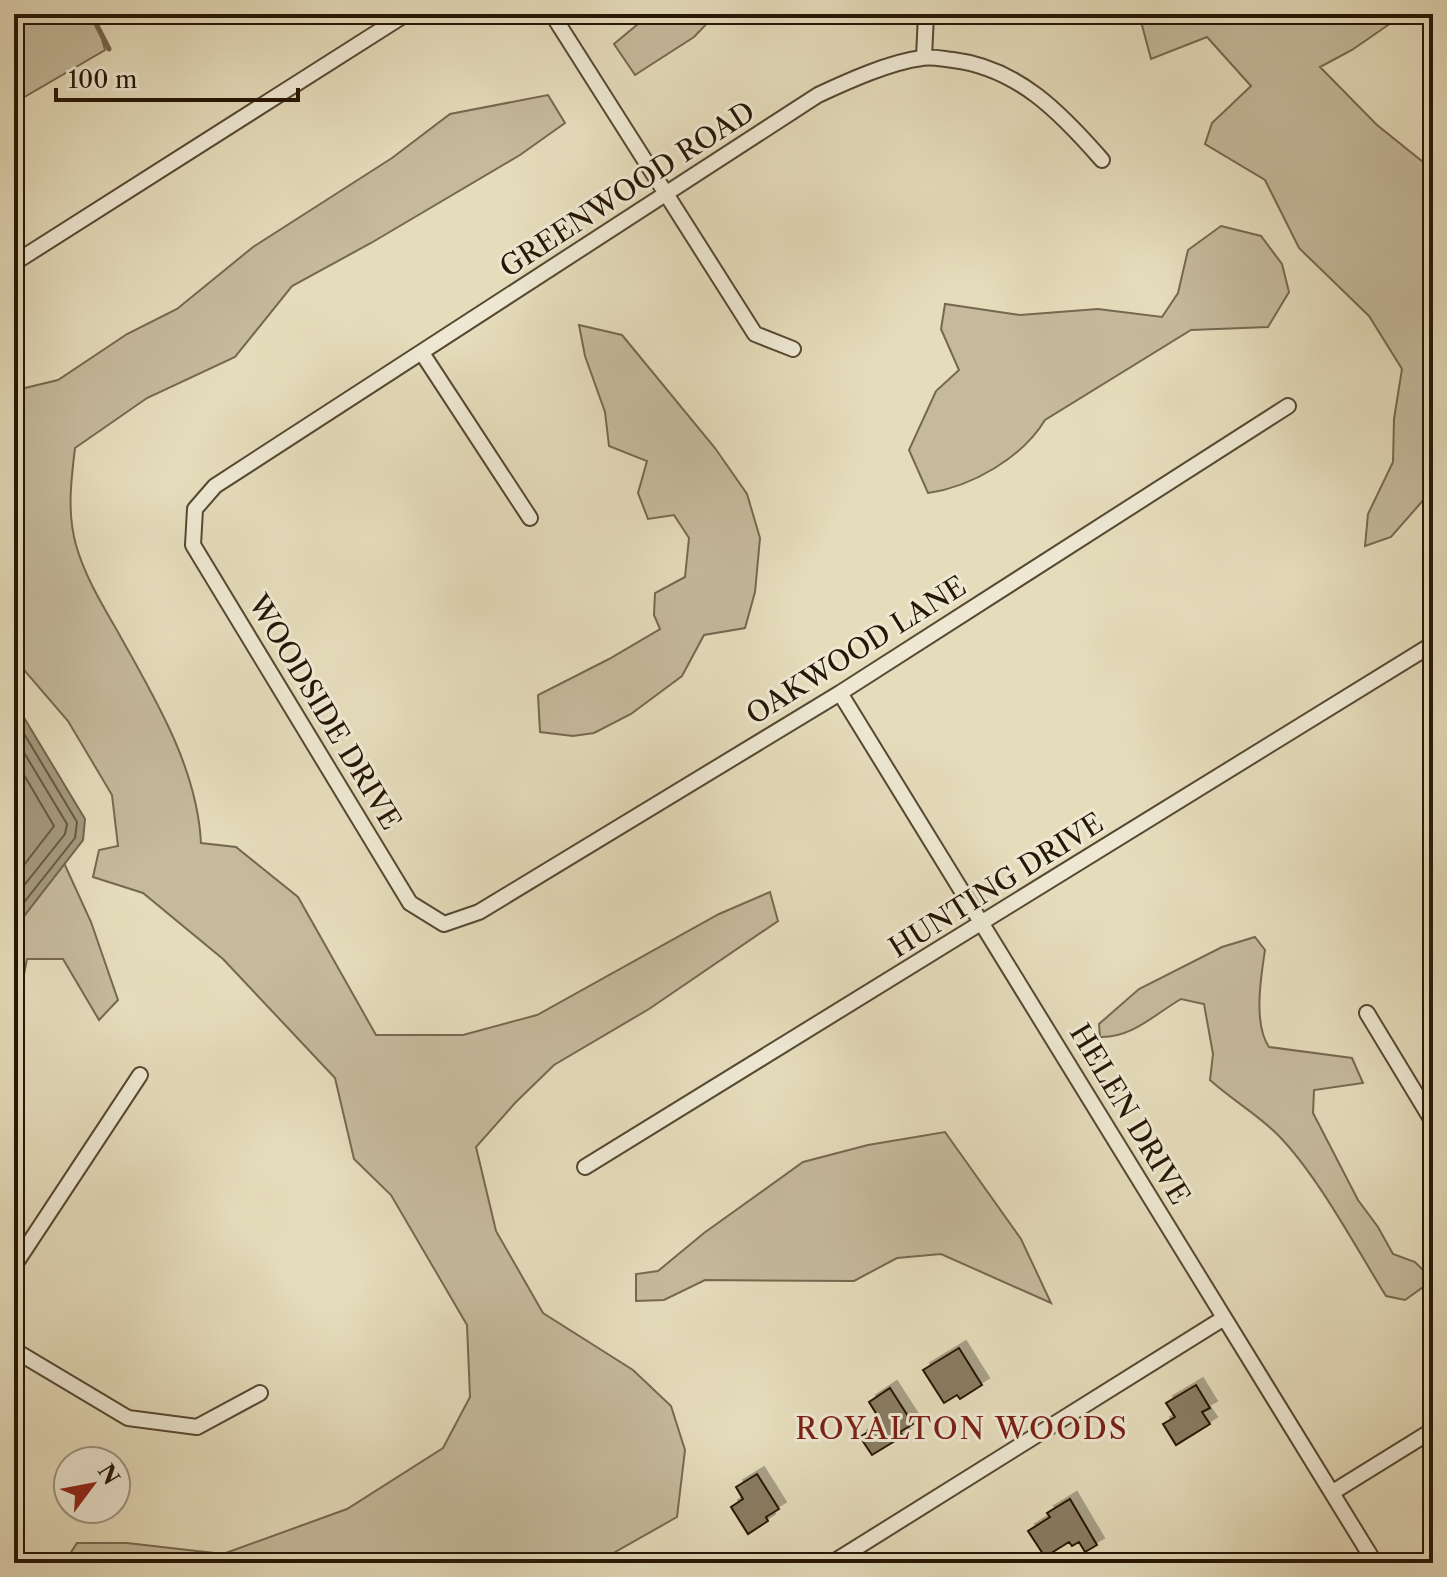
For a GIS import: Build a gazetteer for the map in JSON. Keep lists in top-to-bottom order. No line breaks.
{"streets":{"street":["GREENWOOD ROAD","OAKWOOD LANE","WOODSIDE DRIVE","HUNTING DRIVE","HELEN DRIVE"]},"crossings":[["GREENWOOD ROAD","WOODSIDE DRIVE"],["OAKWOOD LANE","WOODSIDE DRIVE"],["OAKWOOD LANE","HELEN DRIVE"],["HUNTING DRIVE","HELEN DRIVE"]],"districts":["ROYALTON WOODS"],"scale_bar":"100 m","north":"top right"}
